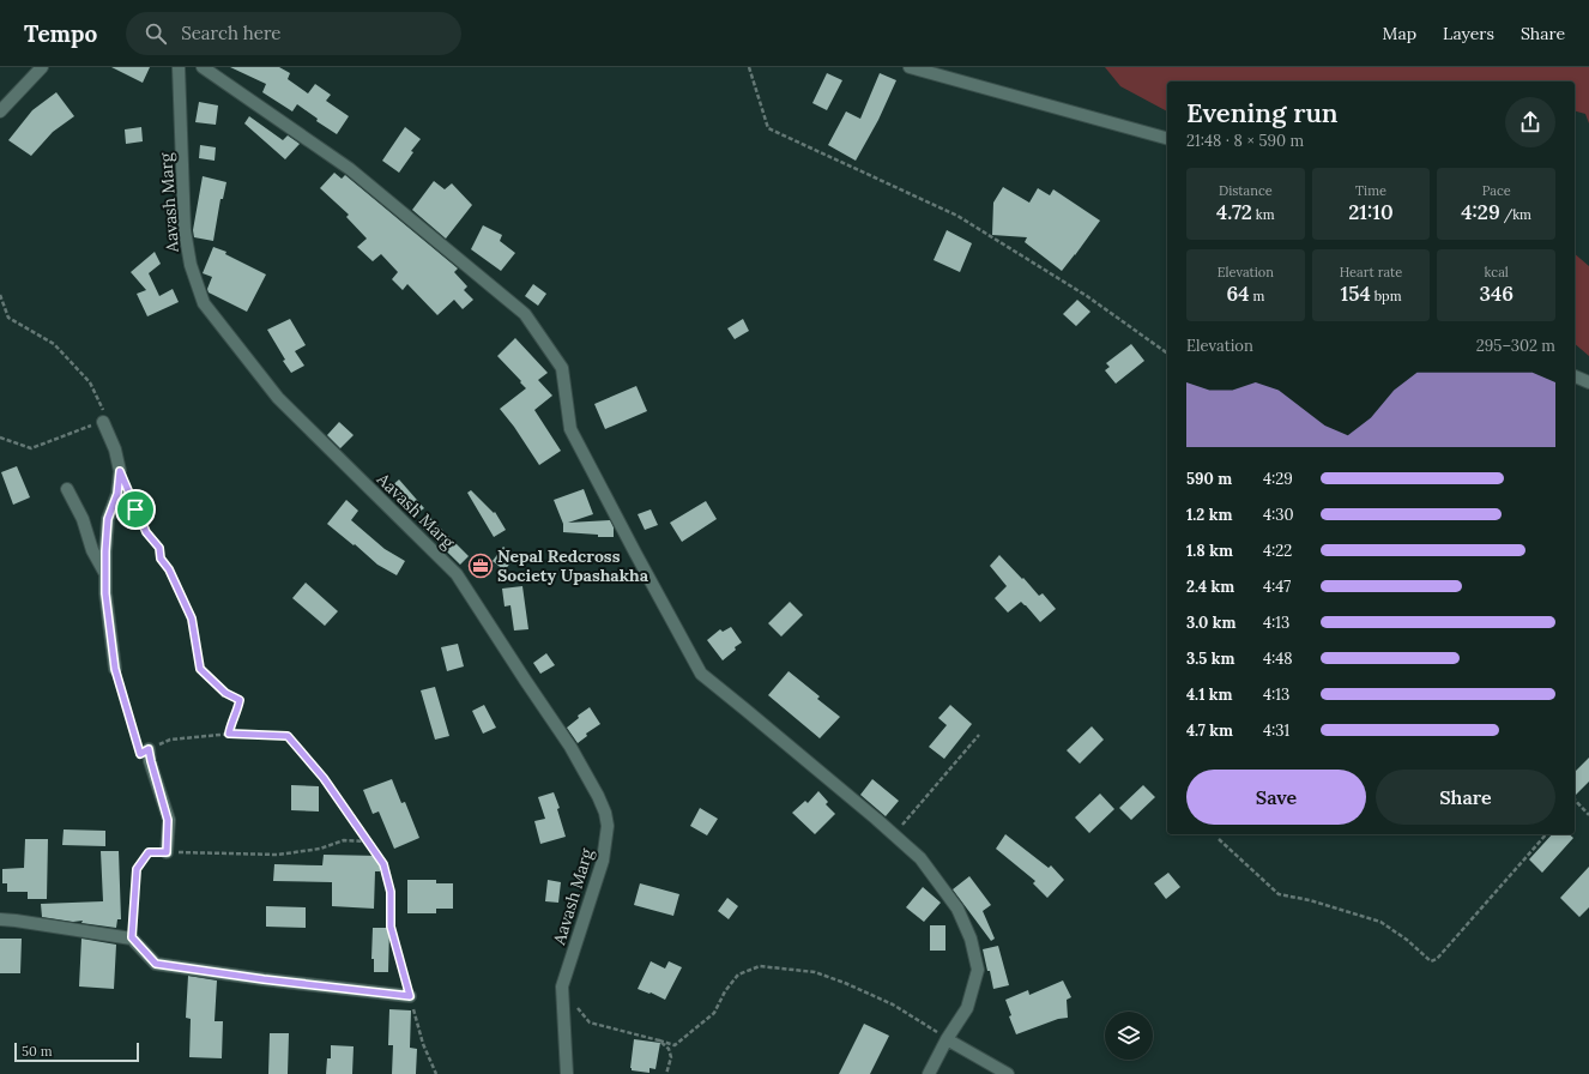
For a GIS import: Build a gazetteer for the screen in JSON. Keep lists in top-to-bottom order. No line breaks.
{"streets":{"street":["Aavash Marg"]},"places":{"office":["Nepal Redcross Society Upashakha"]},"scale_bar":"50 m","page":{"header":"Tempo","search":"Search here","nav":["Map","Layers","Share"],"heading":["Evening run","21:48 · 8 × 590 m"],"stats":[["Distance","4.72 km"],["Time","21:10"],["Pace","4:29 /km"],["Elevation","64 m"],["Heart rate","154 bpm"],["kcal","346"]],"chart":["Elevation","295–302 m"],"list":[{"name":"590 m","note":"4:29"},{"name":"1.2 km","note":"4:30"},{"name":"1.8 km","note":"4:22"},{"name":"2.4 km","note":"4:47"},{"name":"3.0 km","note":"4:13"},{"name":"3.5 km","note":"4:48"},{"name":"4.1 km","note":"4:13"},{"name":"4.7 km","note":"4:31"}],"buttons":["Save","Share"],"scale":"50 m"}}
